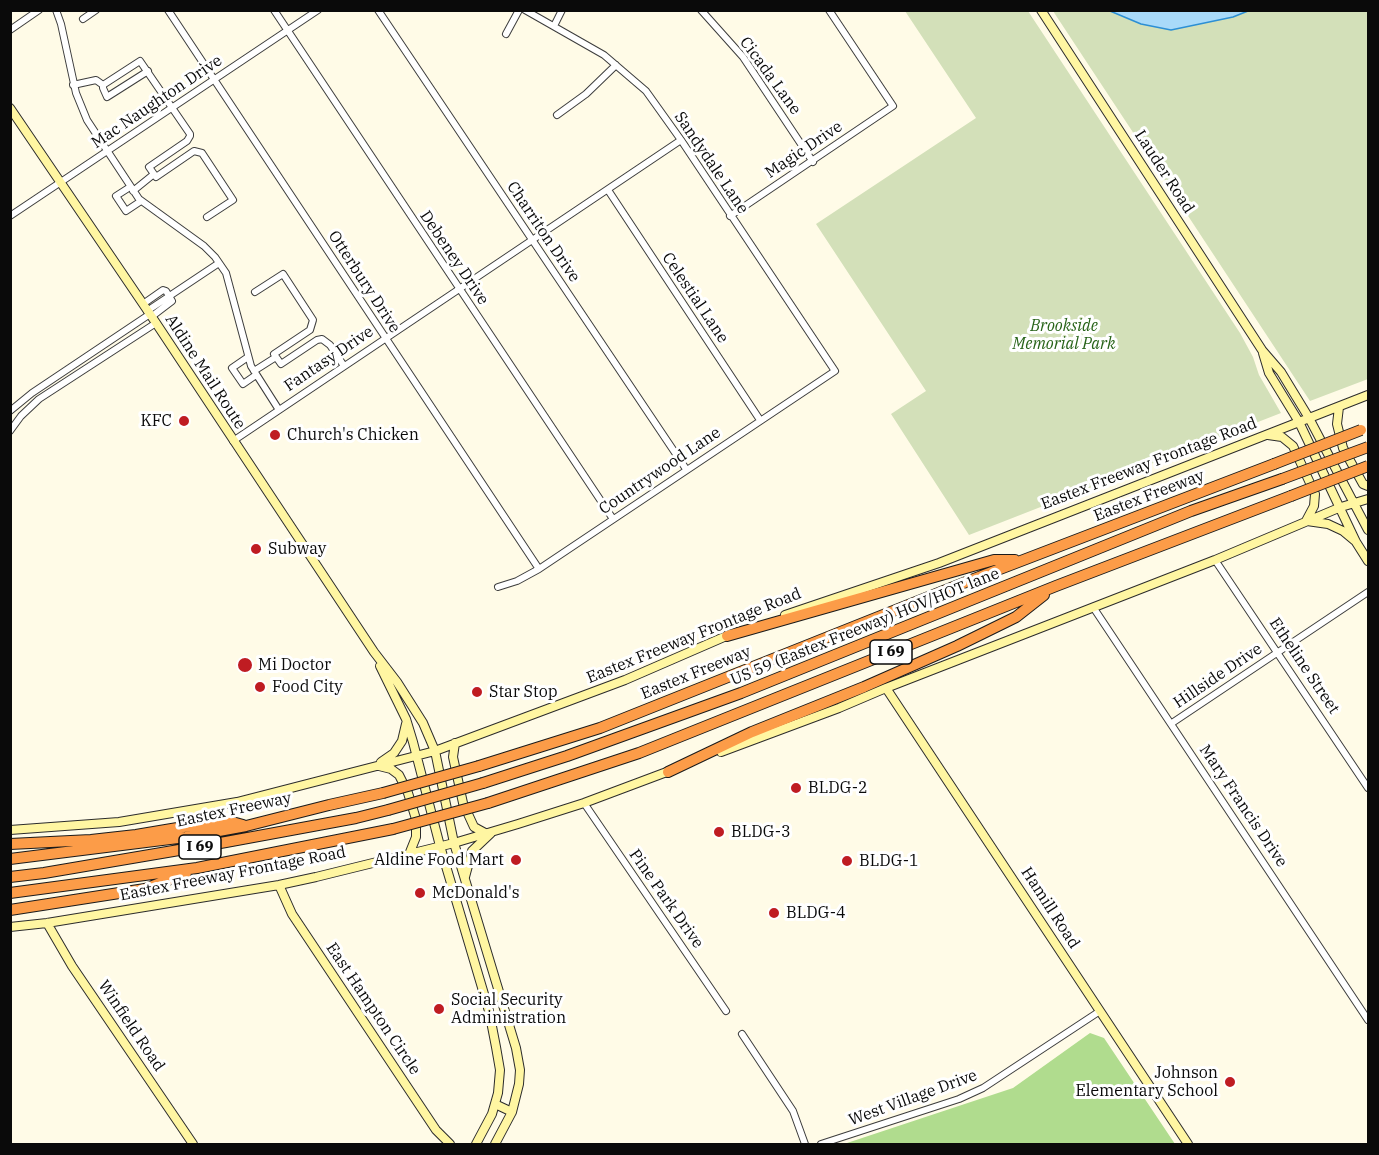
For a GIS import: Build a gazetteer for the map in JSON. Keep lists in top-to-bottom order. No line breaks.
{"streets":{"highway":["Eastex Freeway","US 59 (Eastex Freeway) HOV/HOT lane","I 69"],"main road":["Lauder Road","Aldine Mail Route","Eastex Freeway Frontage Road","Hamill Road","East Hampton Circle","Winfield Road"],"street":["Cicada Lane","Mac Naughton Drive","Magic Drive","Sandydale Lane","Charriton Drive","Debeney Drive","Otterbury Drive","Celestial Lane","Fantasy Drive","Countrywood Lane","Etheline Street","Hillside Drive","Mary Francis Drive","Pine Park Drive","West Village Drive"]},"crossings":[["Cicada Lane","Magic Drive"],["Mac Naughton Drive","Debeney Drive"],["Mac Naughton Drive","Otterbury Drive"],["Mac Naughton Drive","Aldine Mail Route"],["Magic Drive","Sandydale Lane"],["Sandydale Lane","Fantasy Drive"],["Sandydale Lane","Countrywood Lane"],["Lauder Road","Eastex Freeway Frontage Road"],["Charriton Drive","Fantasy Drive"],["Charriton Drive","Countrywood Lane"],["Debeney Drive","Fantasy Drive"],["Debeney Drive","Countrywood Lane"],["Otterbury Drive","Fantasy Drive"],["Otterbury Drive","Countrywood Lane"],["Celestial Lane","Fantasy Drive"],["Celestial Lane","Countrywood Lane"],["Fantasy Drive","Aldine Mail Route"],["Aldine Mail Route","Eastex Freeway Frontage Road"],["Eastex Freeway Frontage Road","Etheline Street"],["Eastex Freeway Frontage Road","Mary Francis Drive"],["Eastex Freeway Frontage Road","Pine Park Drive"],["Eastex Freeway Frontage Road","Hamill Road"],["Eastex Freeway Frontage Road","East Hampton Circle"],["Eastex Freeway Frontage Road","Winfield Road"],["Etheline Street","Hillside Drive"],["Hillside Drive","Mary Francis Drive"],["Hamill Road","West Village Drive"]],"parks":["Brookside Memorial Park"],"places":["KFC","Church's Chicken","Subway","Mi Doctor","Food City","Star Stop","BLDG-2","BLDG-3","Aldine Food Mart","BLDG-1","McDonald's","BLDG-4","Social Security Administration","Johnson Elementary School"]}
